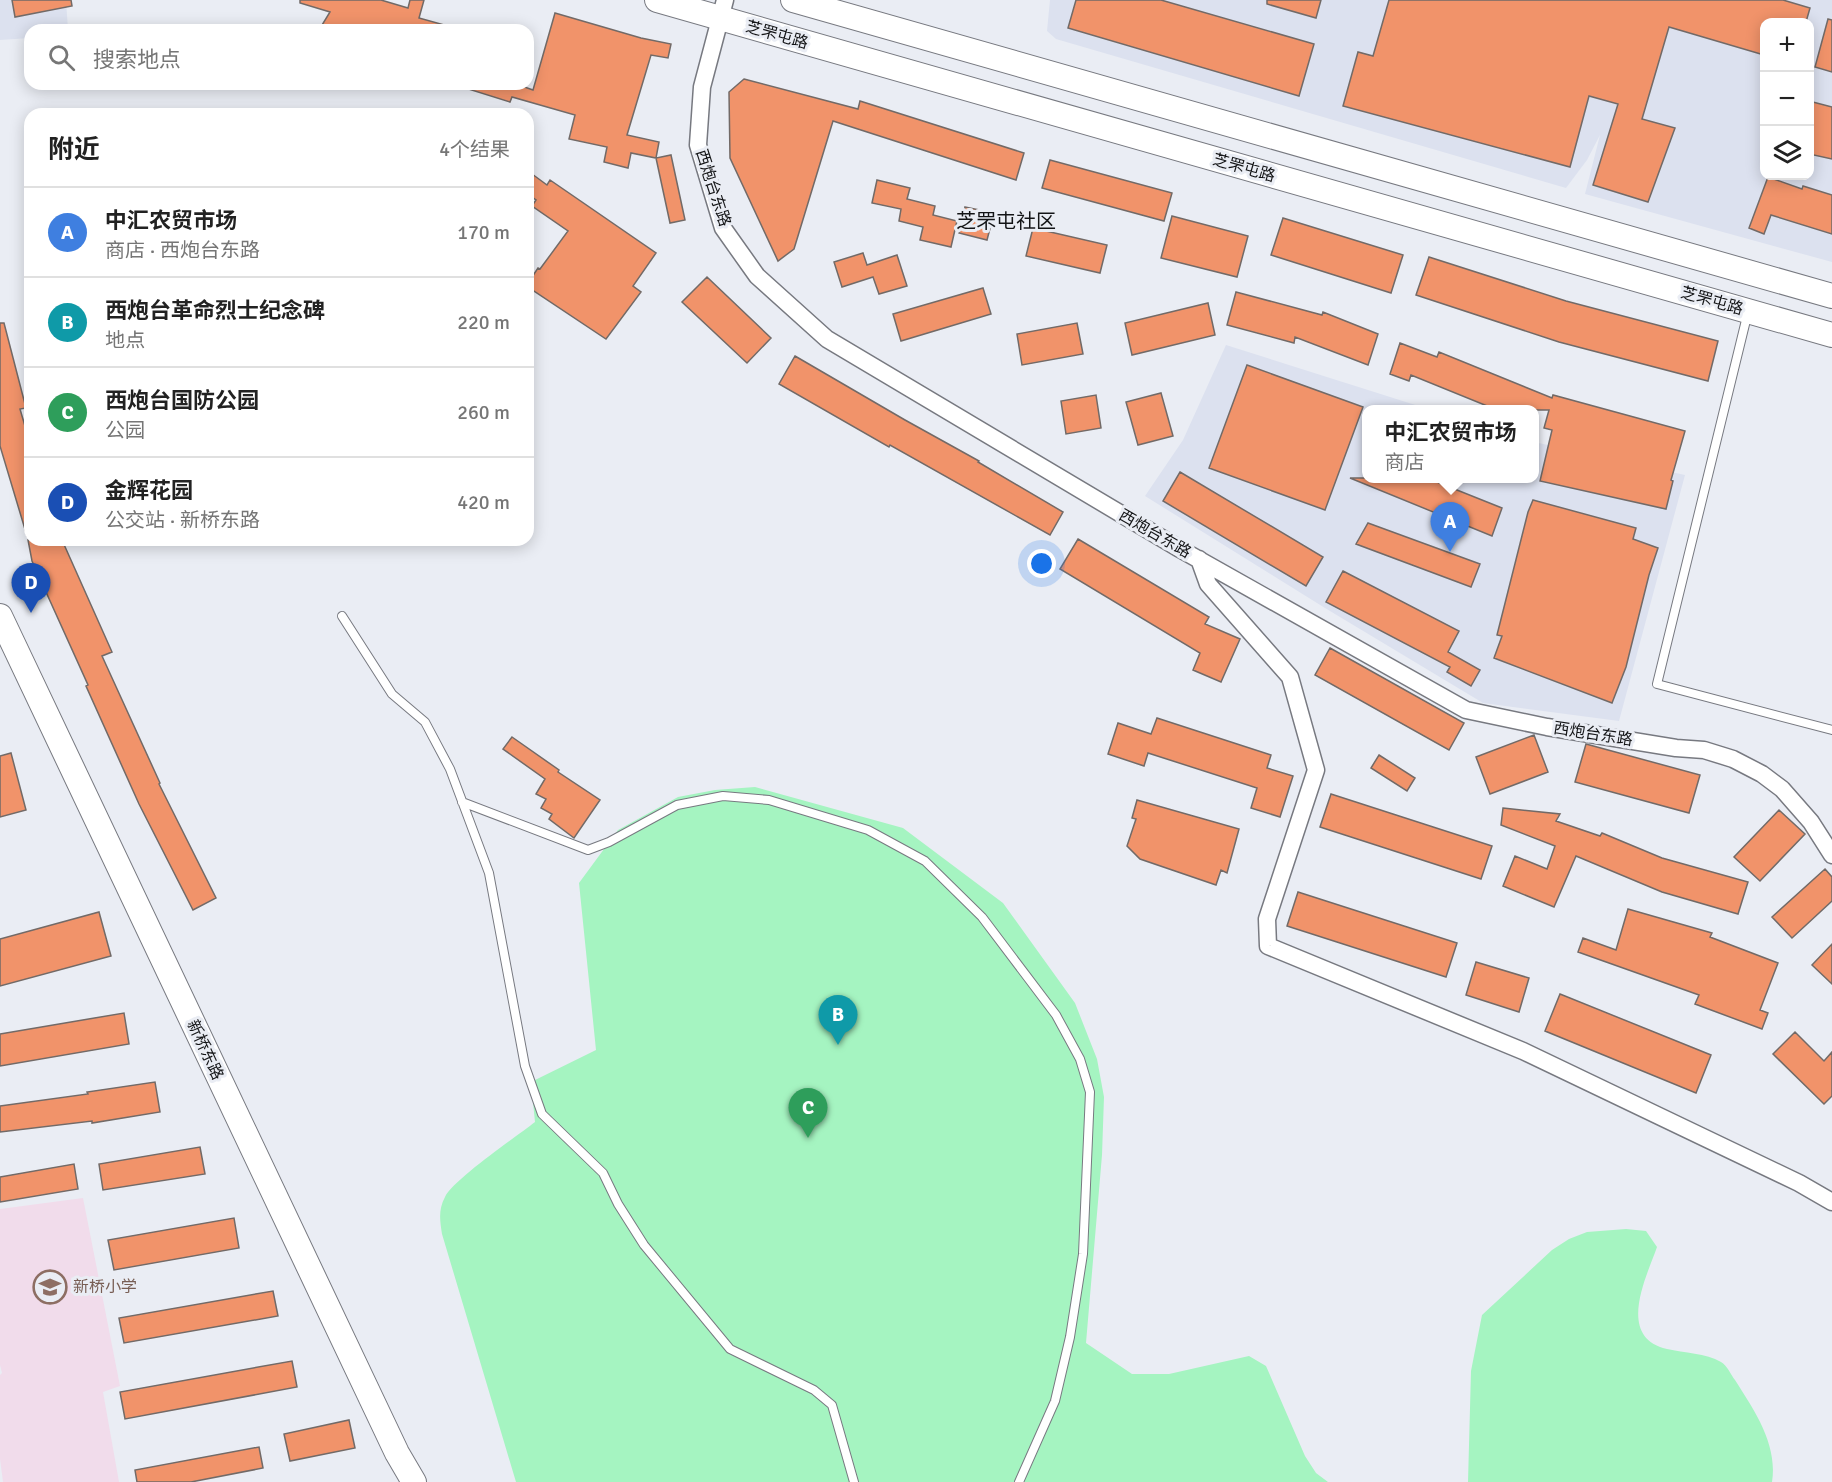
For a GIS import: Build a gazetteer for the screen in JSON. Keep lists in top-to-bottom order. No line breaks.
{"streets":{"main road":["芝罘屯路","新桥东路"],"street":["西炮台东路"]},"crossings":[["芝罘屯路","西炮台东路"]],"districts":["芝罘屯社区"],"places":{"school or university":["新桥小学"]},"page":{"map_buttons":["+","−"],"search":"搜索地点","heading":["附近","4个结果"],"list":[{"mark":"A","name":"中汇农贸市场","note":"商店 · 西炮台东路","value":"170 m"},{"mark":"B","name":"西炮台革命烈士纪念碑","note":"地点","value":"220 m"},{"mark":"C","name":"西炮台国防公园","note":"公园","value":"260 m"},{"mark":"D","name":"金辉花园","note":"公交站 · 新桥东路","value":"420 m"}],"popup":["中汇农贸市场","商店"],"pins":["A","D","B","C"]}}
